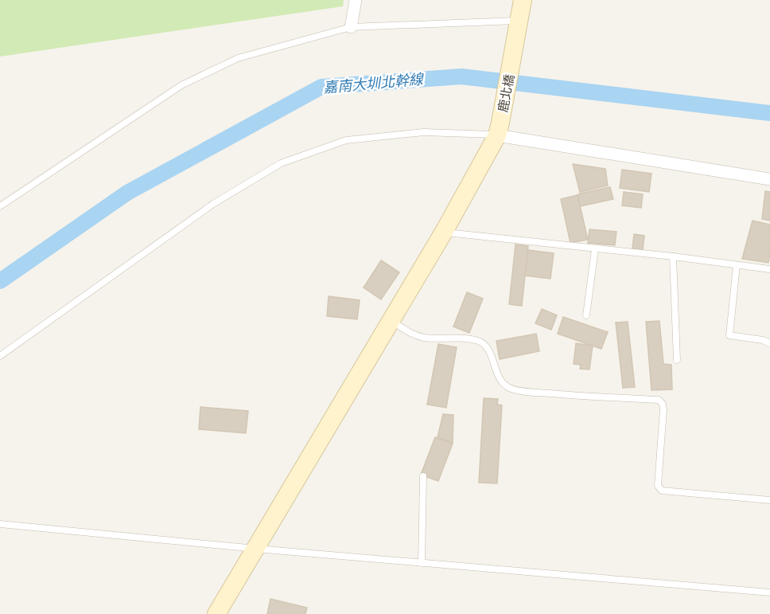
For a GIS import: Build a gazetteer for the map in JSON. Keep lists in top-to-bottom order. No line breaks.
{"streets":{"main road":["鹿北橋"]},"water":["嘉南大圳北幹線"]}
